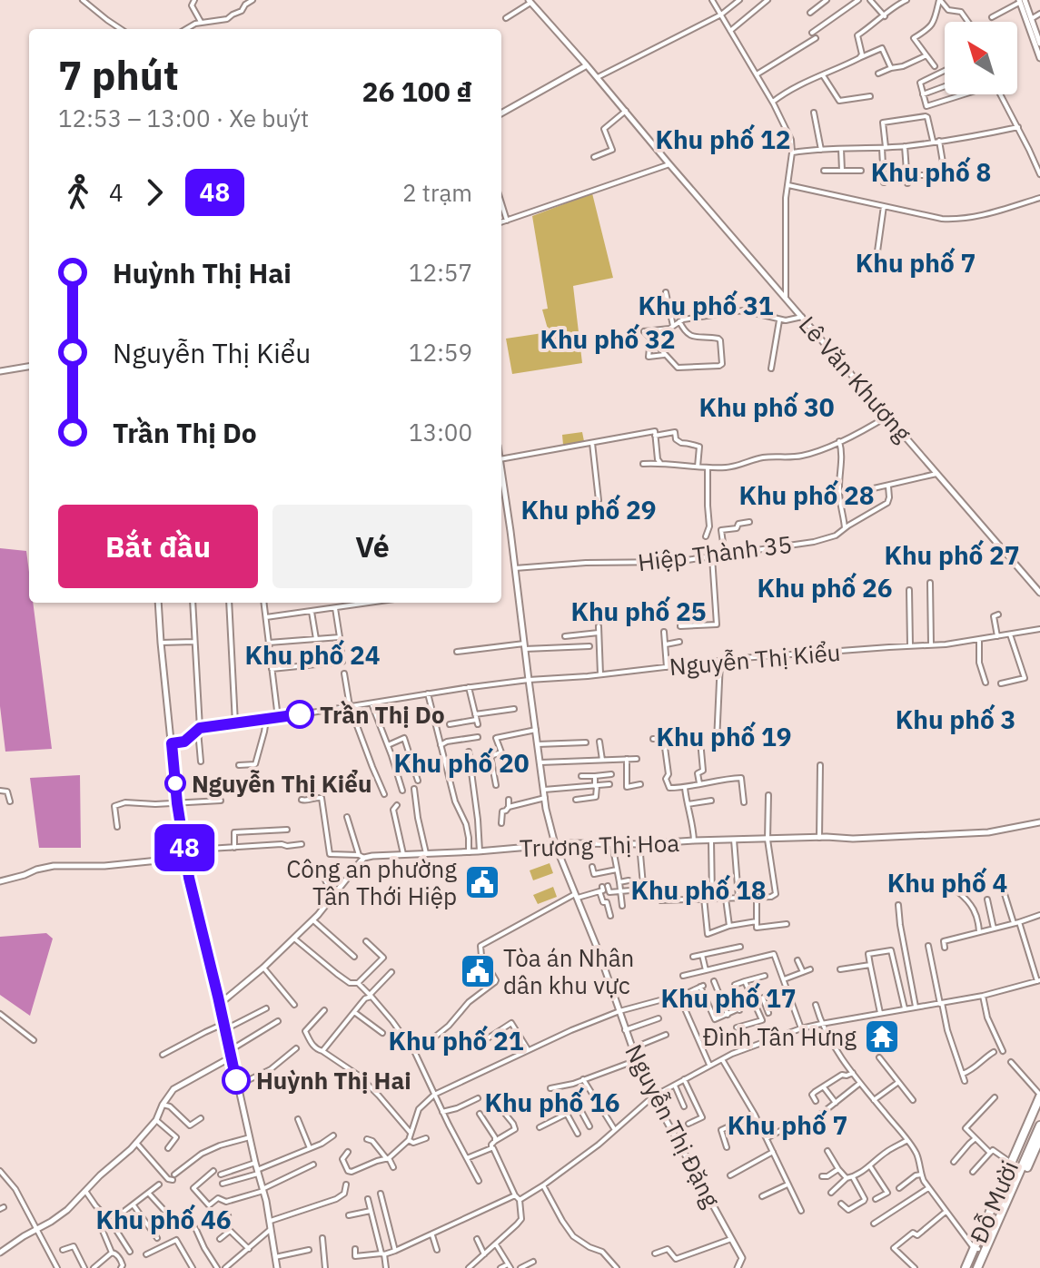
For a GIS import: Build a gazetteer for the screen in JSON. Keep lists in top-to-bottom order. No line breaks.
{"streets":{"highway":["Đỗ Mười"],"street":["Lê Văn Khương","Hiệp Thành 35","Nguyễn Thị Kiểu","Trương Thị Hoa","Nguyễn Thị Đặng"]},"crossings":[["Nguyễn Thị Kiểu","Nguyễn Thị Đặng"],["Trương Thị Hoa","Nguyễn Thị Đặng"]],"districts":["Khu phố 12","Khu phố 8","Khu phố 7","Khu phố 31","Khu phố 32","Khu phố 30","Khu phố 28","Khu phố 29","Khu phố 27","Khu phố 26","Khu phố 25","Khu phố 24","Khu phố 3","Khu phố 19","Khu phố 20","Khu phố 4","Khu phố 18","Khu phố 17","Khu phố 21","Khu phố 16","Khu phố 7","Khu phố 46"],"places":{"other":["Trần Thị Do","Nguyễn Thị Kiểu","Huỳnh Thị Hai"],"public building":["Công an phường Tân Thới Hiệp","Tòa án Nhân dân khu vực"],"temple":["Đình Tân Hưng"]},"lines":["bus line 48"],"north":"top left","page":{"on_map":"48","heading":["7 phút","12:53 – 13:00 · Xe buýt","26 100 ₫"],"legs":["4","48","2 trạm"],"list":[{"name":"Huỳnh Thị Hai","value":"12:57"},{"name":"Nguyễn Thị Kiểu","value":"12:59"},{"name":"Trần Thị Do","value":"13:00"}],"buttons":["Bắt đầu","Vé"]}}
